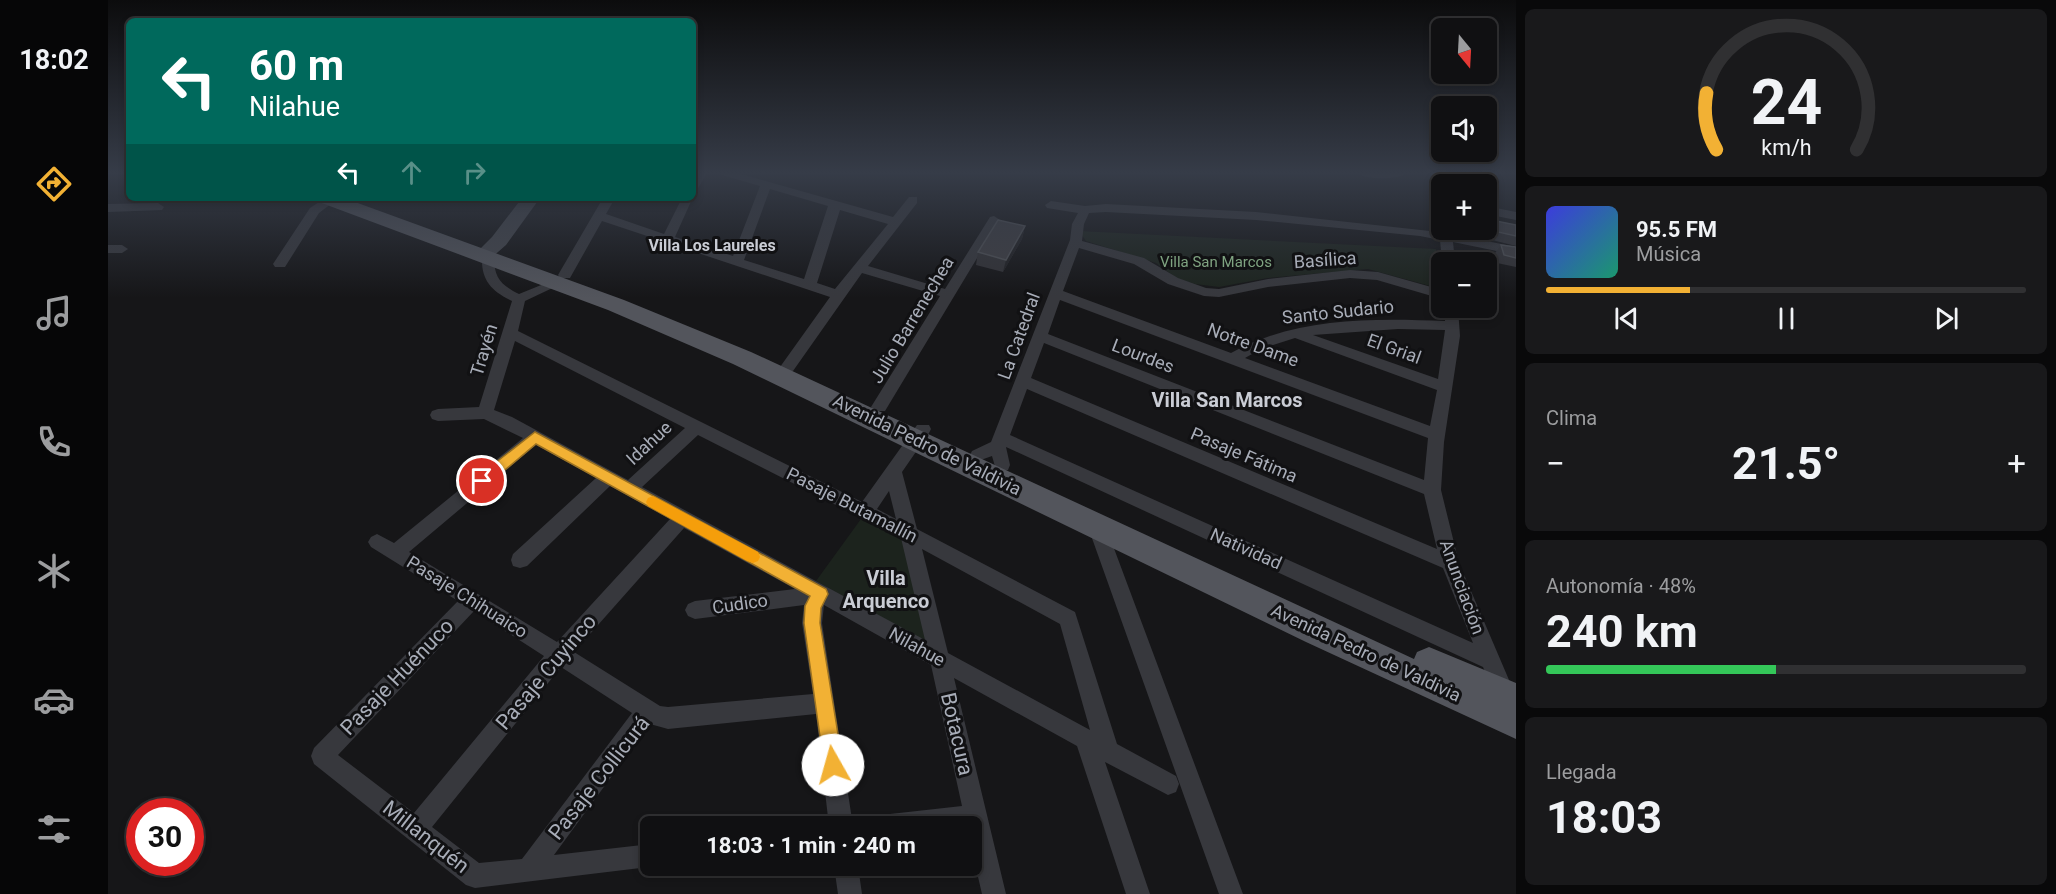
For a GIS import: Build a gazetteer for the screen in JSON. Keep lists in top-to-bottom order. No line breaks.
{"streets":{"main road":["Avenida Pedro de Valdivia"],"street":["Basílica","Santo Sudario","Julio Barrenechea","La Catedral","Notre Dame","El Grial","Trayén","Lourdes","Idahue","Pasaje Fátima","Pasaje Butamallín","Natividad","Anunciación","Pasaje Chihuaico","Cudico","Nilahue","Pasaje Cuyinco","Pasaje Huénuco","Botacura","Pasaje Collicurá","Millanquén"]},"crossings":[["Basílica","La Catedral"],["Santo Sudario","Notre Dame"],["Santo Sudario","El Grial"],["Santo Sudario","Anunciación"],["Julio Barrenechea","Avenida Pedro de Valdivia"],["La Catedral","Notre Dame"],["La Catedral","Lourdes"],["La Catedral","Avenida Pedro de Valdivia"],["La Catedral","Pasaje Fátima"],["La Catedral","Natividad"],["Notre Dame","Anunciación"],["El Grial","Anunciación"],["Trayén","Pasaje Butamallín"],["Trayén","Nilahue"],["Lourdes","Anunciación"],["Idahue","Pasaje Butamallín"],["Idahue","Nilahue"],["Avenida Pedro de Valdivia","Natividad"],["Avenida Pedro de Valdivia","Anunciación"],["Pasaje Fátima","Anunciación"],["Pasaje Butamallín","Nilahue"],["Pasaje Butamallín","Botacura"],["Natividad","Anunciación"],["Pasaje Chihuaico","Nilahue"],["Pasaje Chihuaico","Pasaje Cuyinco"],["Pasaje Chihuaico","Pasaje Huénuco"],["Pasaje Chihuaico","Pasaje Collicurá"],["Cudico","Nilahue"],["Nilahue","Pasaje Cuyinco"],["Nilahue","Botacura"],["Pasaje Cuyinco","Millanquén"],["Pasaje Huénuco","Millanquén"],["Pasaje Collicurá","Millanquén"]],"districts":["Villa Los Laureles","Villa San Marcos","Villa Arquenco"],"parks":["Villa San Marcos"],"north":"bottom","page":{"tabs":"18:02","map_buttons":["+","−"],"turn":["60 m","Nilahue"],"song":["95.5 FM","Música"],"tile":["Clima",["Autonomía · 48%","240 km"],["Llegada","18:03"]],"heat":["−","21.5°","+"],"limit":"30","trip":"18:03 · 1 min · 240 m","gauge":["24","km/h"]}}
